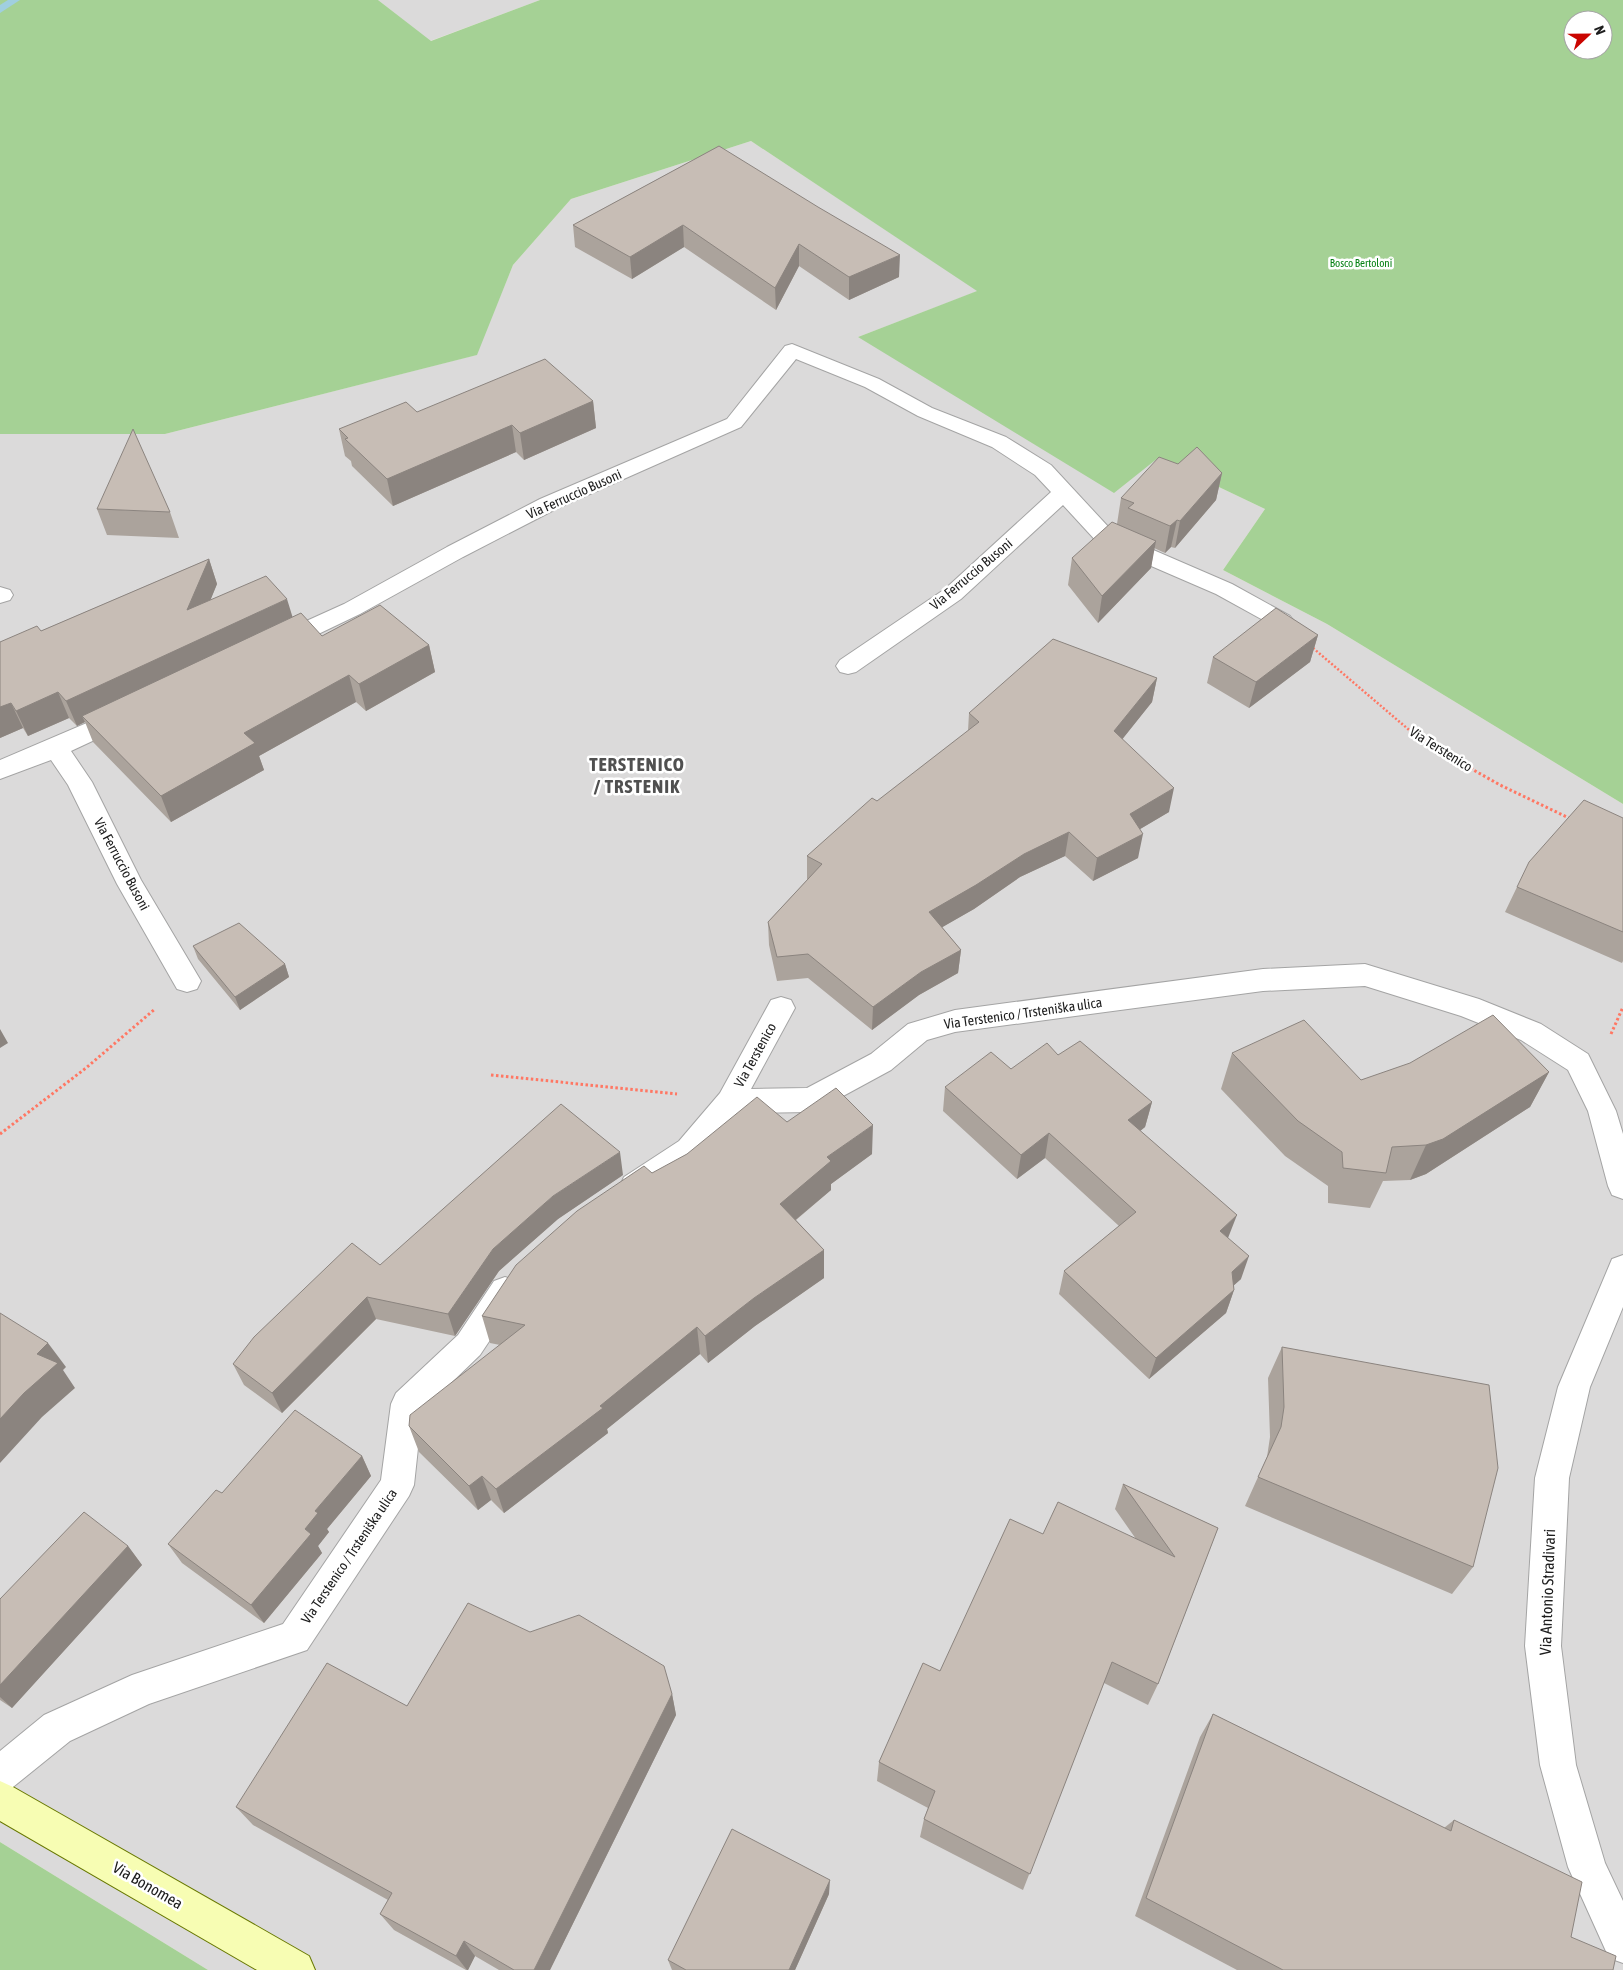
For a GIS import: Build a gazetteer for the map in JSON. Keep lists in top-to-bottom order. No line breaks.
{"streets":{"street":["Via Ferruccio Busoni","Via Terstenico","Via Terstenico / Trsteniška ulica","Via Antonio Stradivari","Via Bonomea"]},"crossings":[["Via Ferruccio Busoni","Via Terstenico"],["Via Terstenico","Via Terstenico / Trsteniška ulica"]],"districts":["TERSTENICO / TRSTENIK"],"parks":["Bosco Bertoloni"],"north":"right"}
